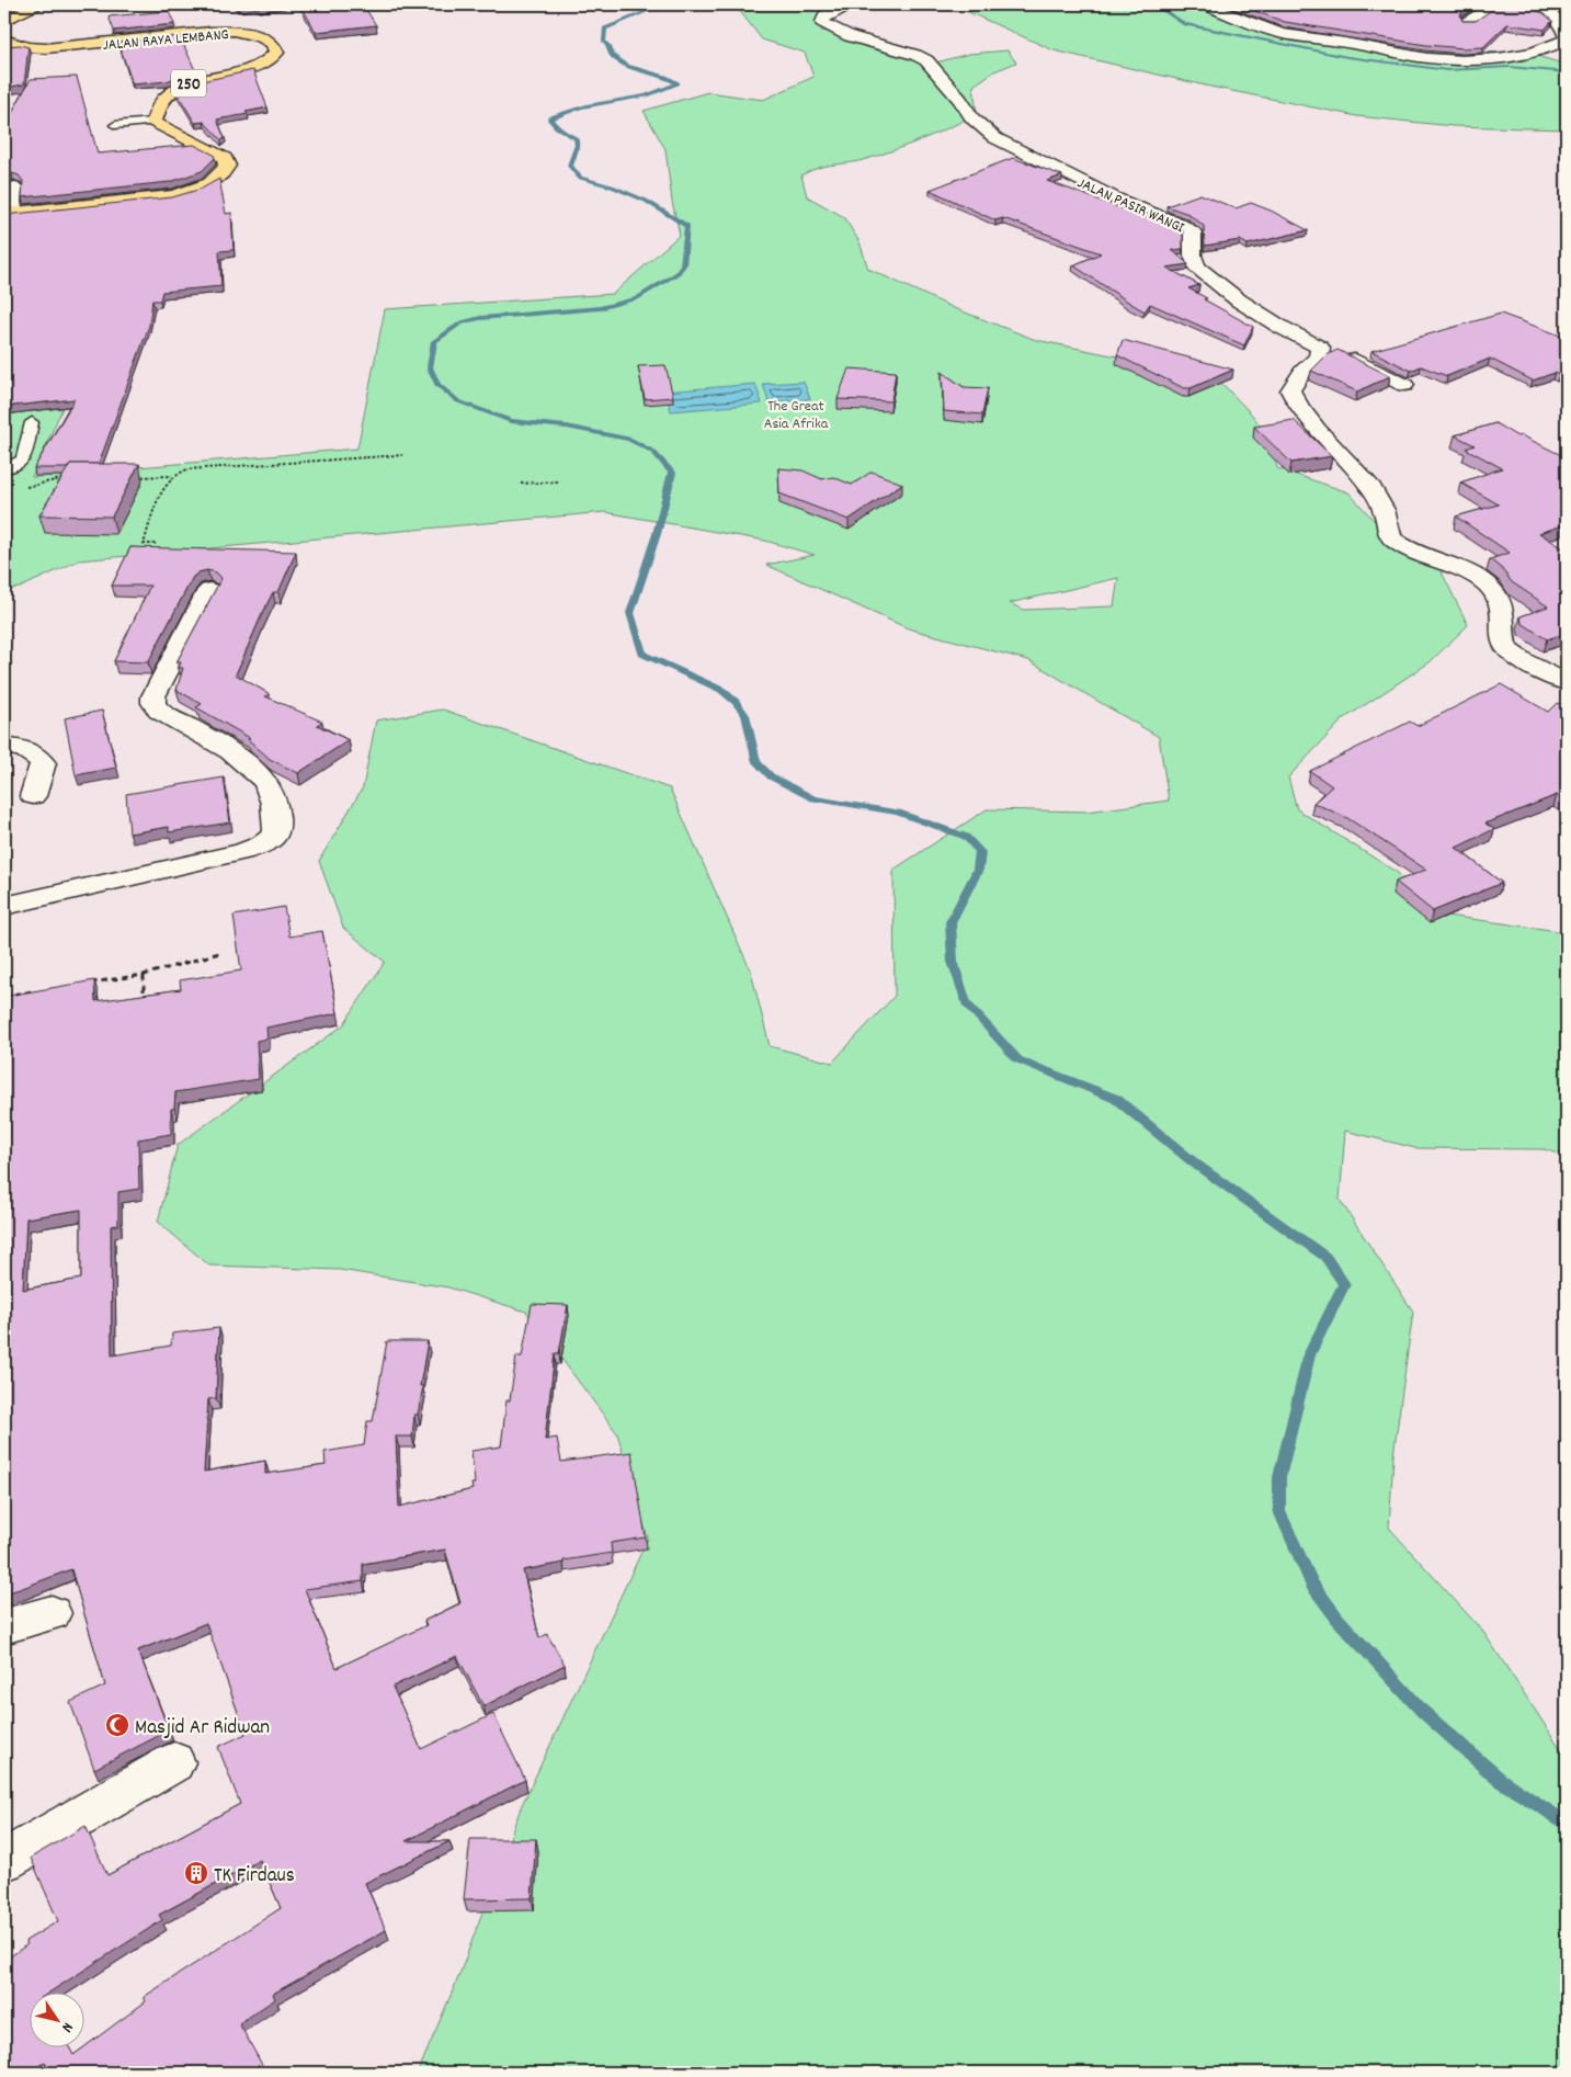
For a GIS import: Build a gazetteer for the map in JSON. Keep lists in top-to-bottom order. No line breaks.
{"streets":{"main road":["JALAN RAYA LEMBANG","250"],"street":["JALAN PASIR WANGI"]},"parks":["The Great Asia Afrika"],"places":{"mosque":["Masjid Ar Ridwan"],"building":["TK Firdaus"]},"north":"bottom right"}
